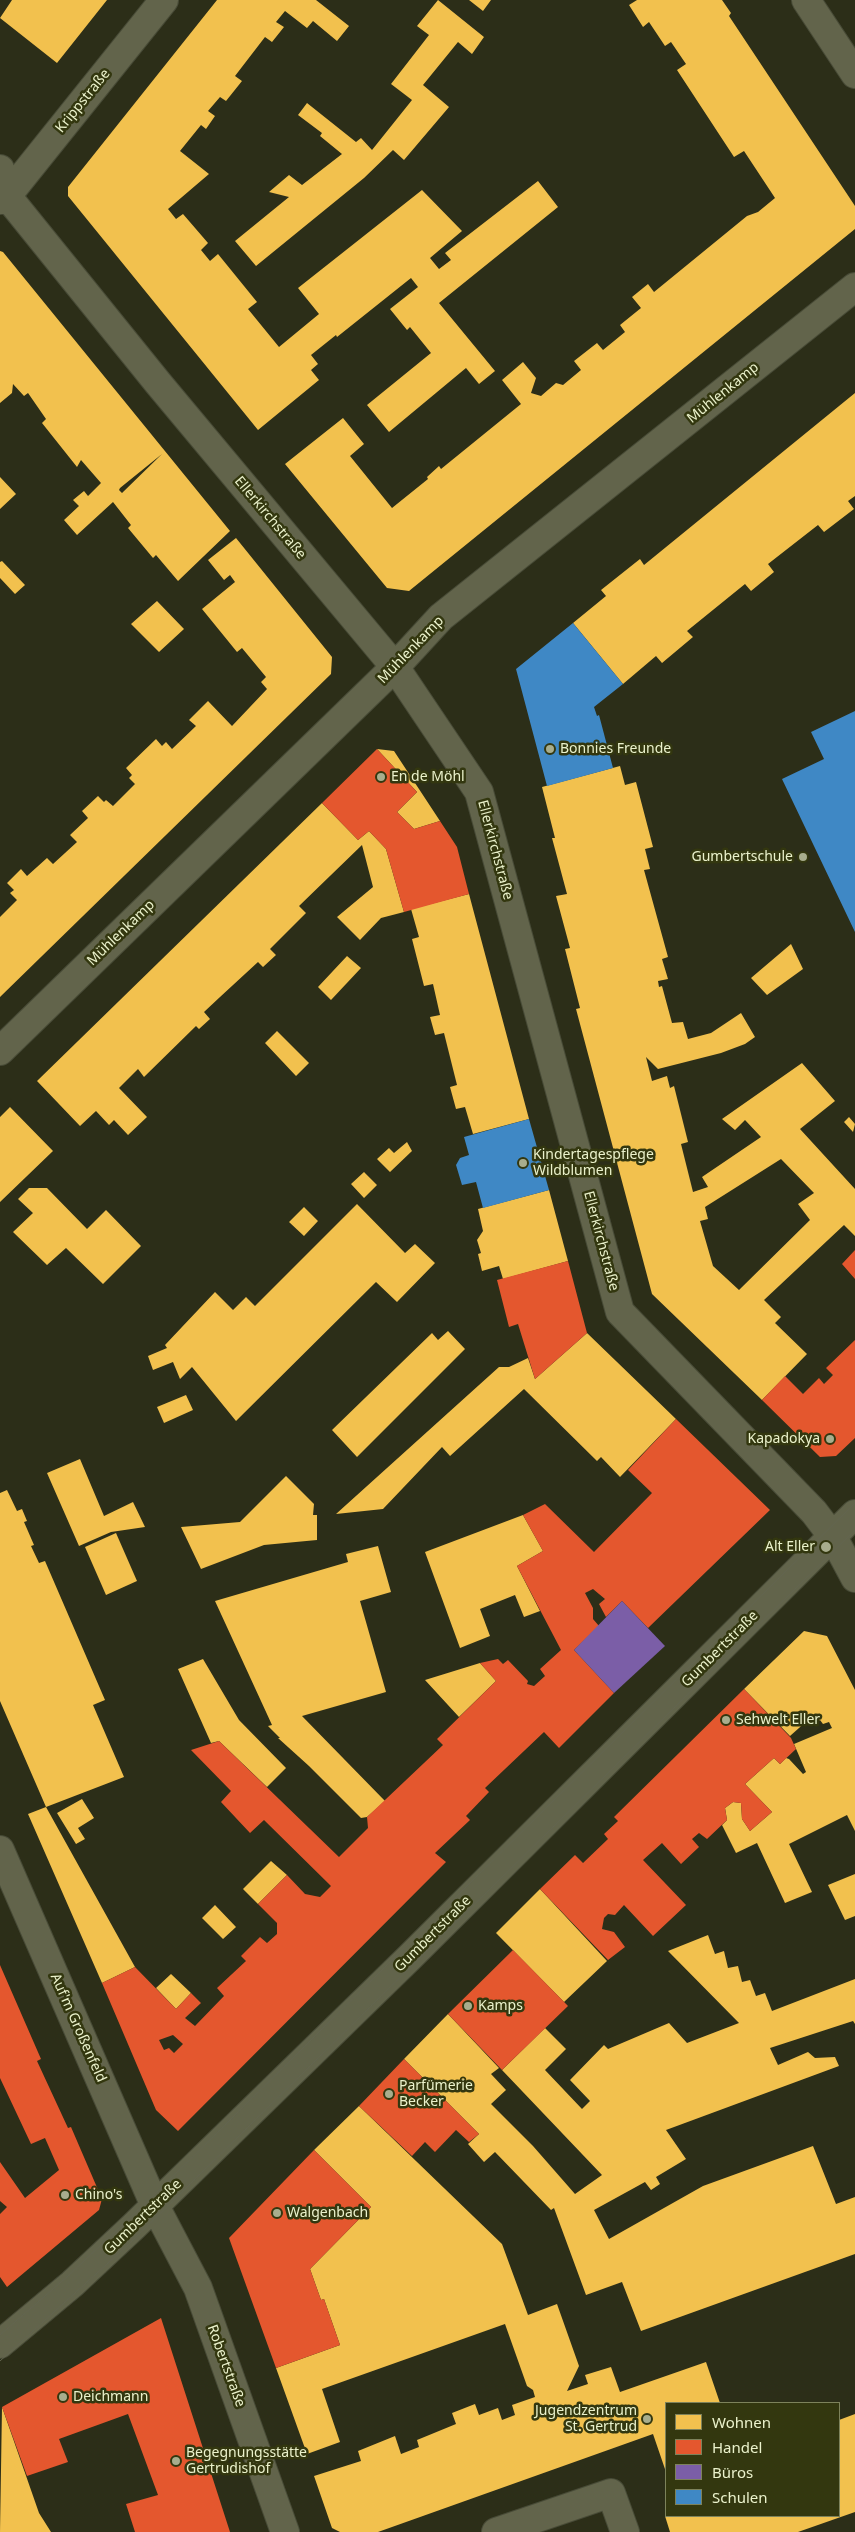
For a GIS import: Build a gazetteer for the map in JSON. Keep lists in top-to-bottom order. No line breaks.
{"streets":{"street":["Krippstraße","Mühlenkamp","Ellerkirchstraße","Gumbertstraße","Auf'm Großenfeld","Robertstraße"]},"crossings":[["Krippstraße","Ellerkirchstraße"],["Mühlenkamp","Ellerkirchstraße"],["Ellerkirchstraße","Gumbertstraße"],["Gumbertstraße","Auf'm Großenfeld"],["Gumbertstraße","Robertstraße"],["Auf'm Großenfeld","Robertstraße"]],"places":["Bonnies Freunde","En de Möhl","Gumbertschule","Kindertagespflege Wildblumen","Kapadokya","Alt Eller","Sehwelt Eller","Kamps","Parfümerie Becker","Chino's","Walgenbach","Deichmann","Jugendzentrum St. Gertrud","Begegnungsstätte Gertrudishof"],"legend":["Wohnen","Handel","Büros","Schulen"]}
